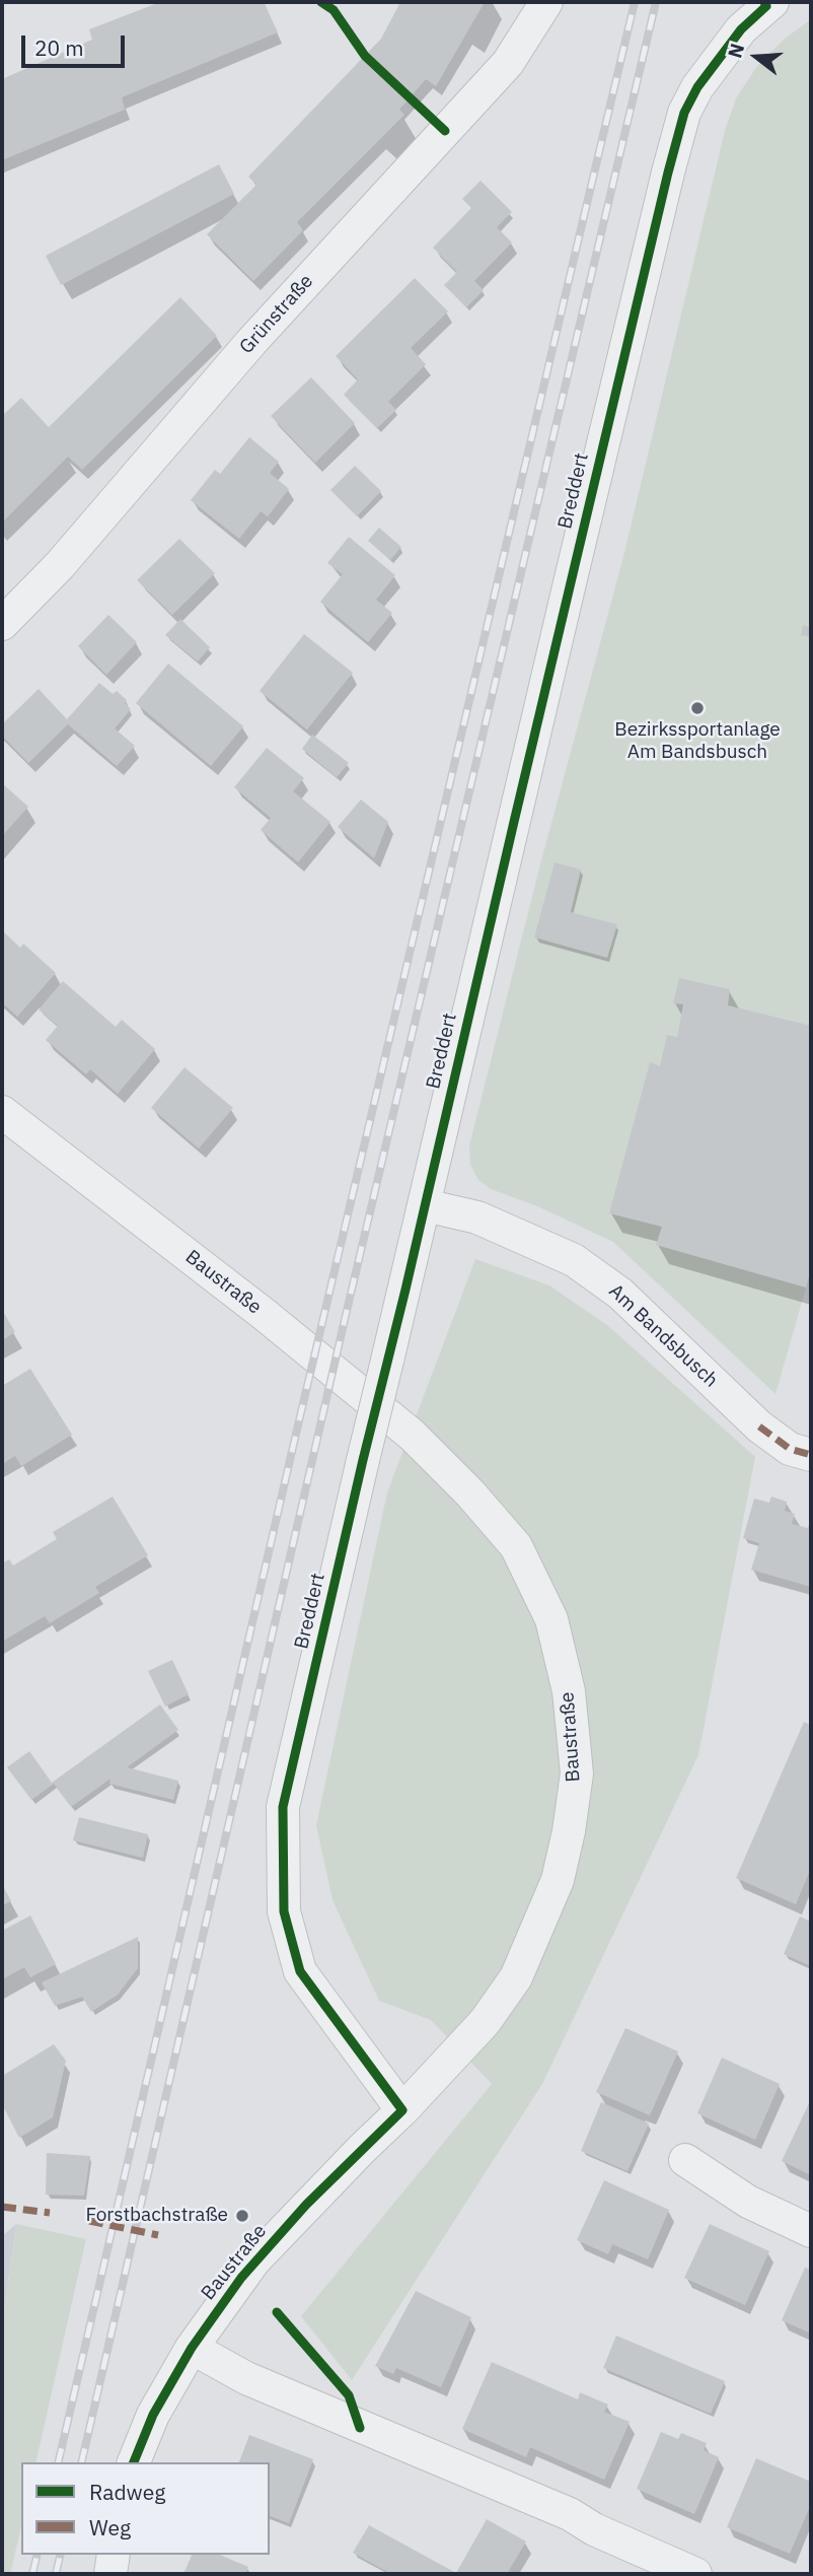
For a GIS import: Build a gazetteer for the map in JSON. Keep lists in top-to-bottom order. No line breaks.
{"streets":{"street":["Grünstraße","Breddert","Baustraße","Am Bandsbusch"]},"crossings":[["Breddert","Baustraße"],["Breddert","Am Bandsbusch"]],"places":["Bezirkssportanlage Am Bandsbusch","Forstbachstraße"],"legend":["Radweg","Weg"],"scale_bar":"20 m","north":"left"}
